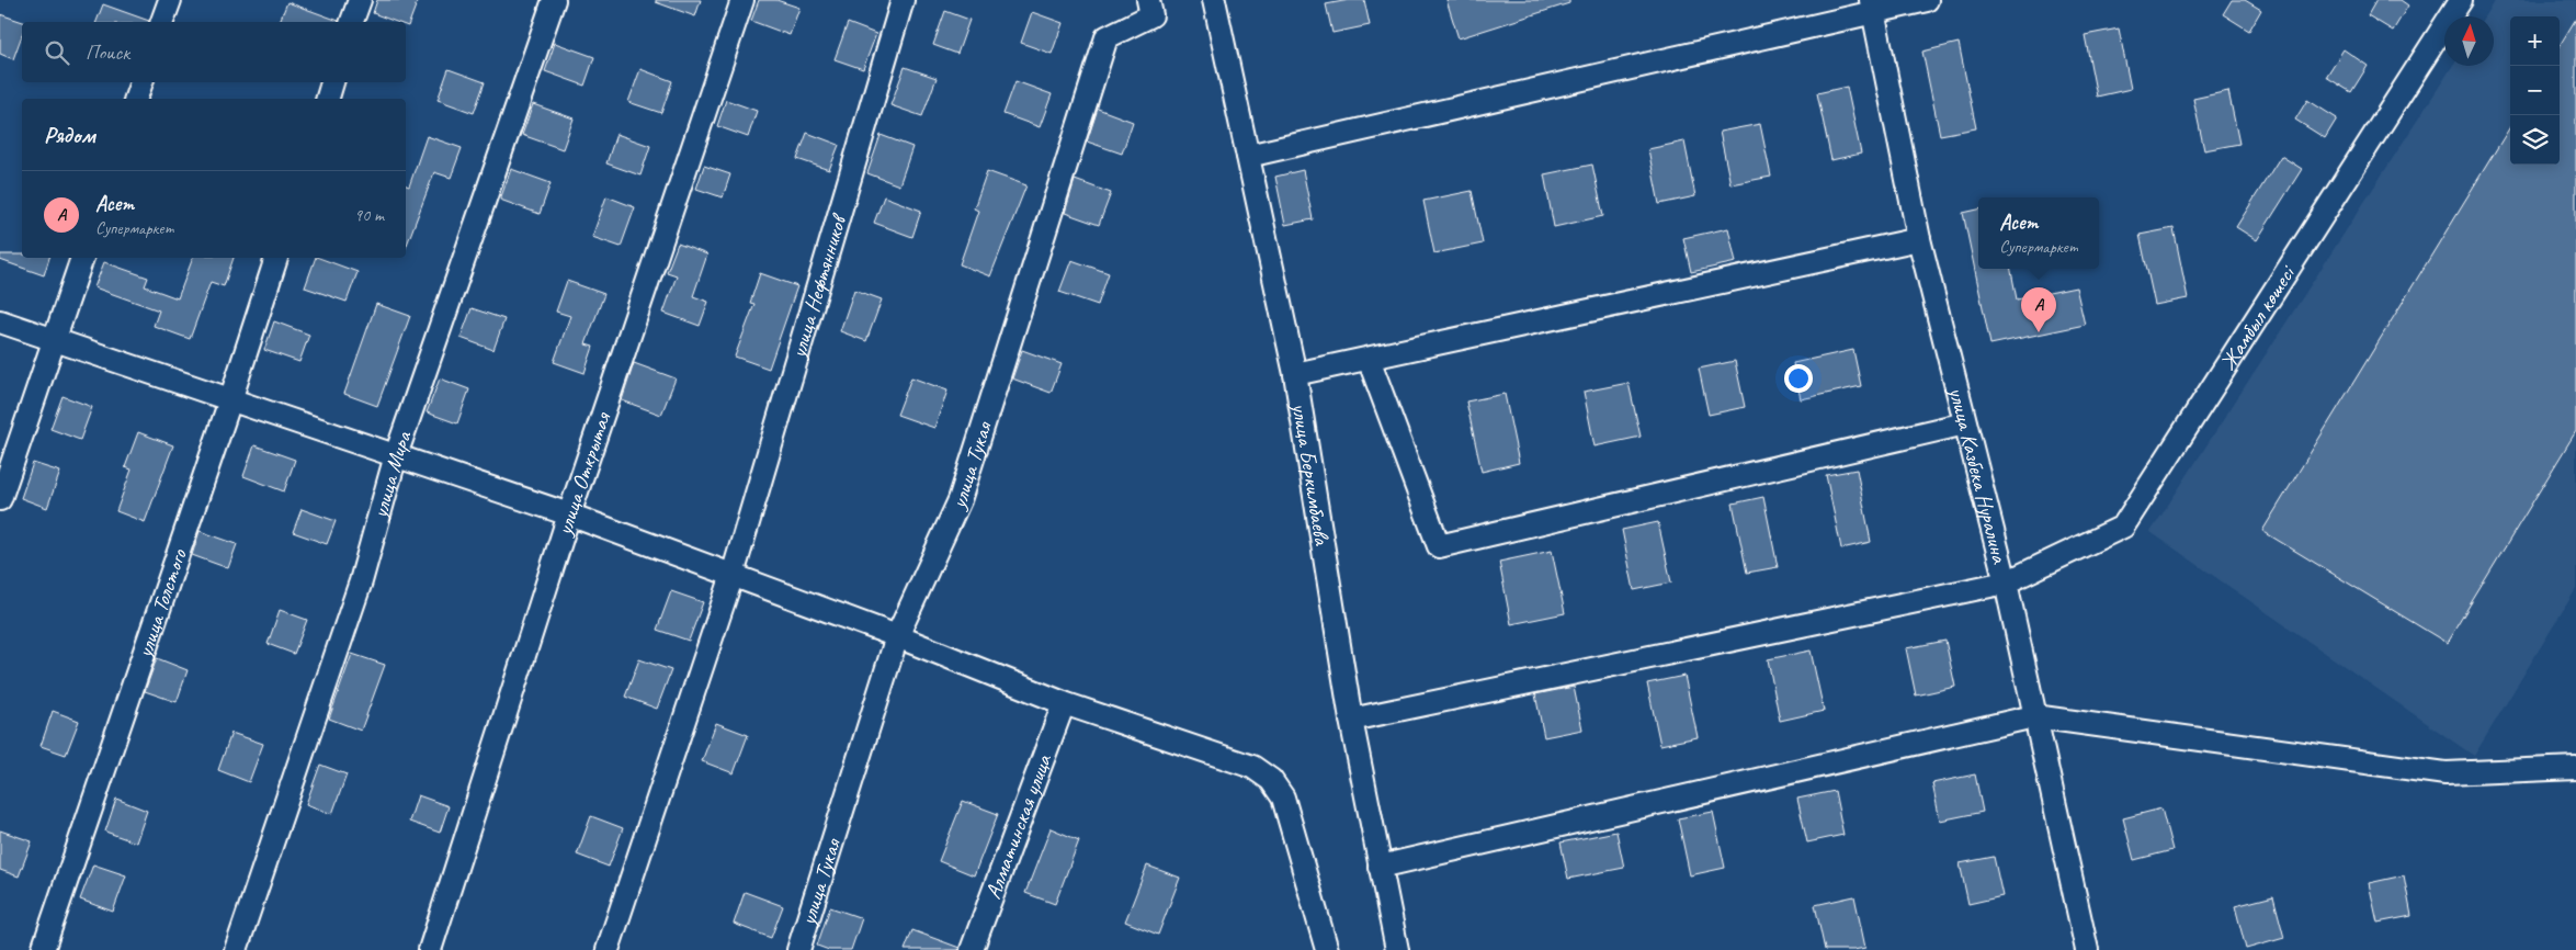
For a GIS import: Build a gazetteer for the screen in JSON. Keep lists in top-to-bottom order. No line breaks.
{"streets":{"street":["улица Нефтянников","Жамбыл көшесі","улица Тукая","улица Мира","улица Открытая","улица Беркимбаева","улица Казбека Нуралина","улица Толстого","Алматинская улица"]},"crossings":[["Жамбыл көшесі","улица Беркимбаева"],["Жамбыл көшесі","улица Казбека Нуралина"]],"north":"top","page":{"map_buttons":["+","−"],"search":"Поиск","heading":"Рядом","list":[{"mark":"A","name":"Асет","note":"Супермаркет","value":"90 m"}],"popup":["Асет","Супермаркет"],"pins":"A"}}
